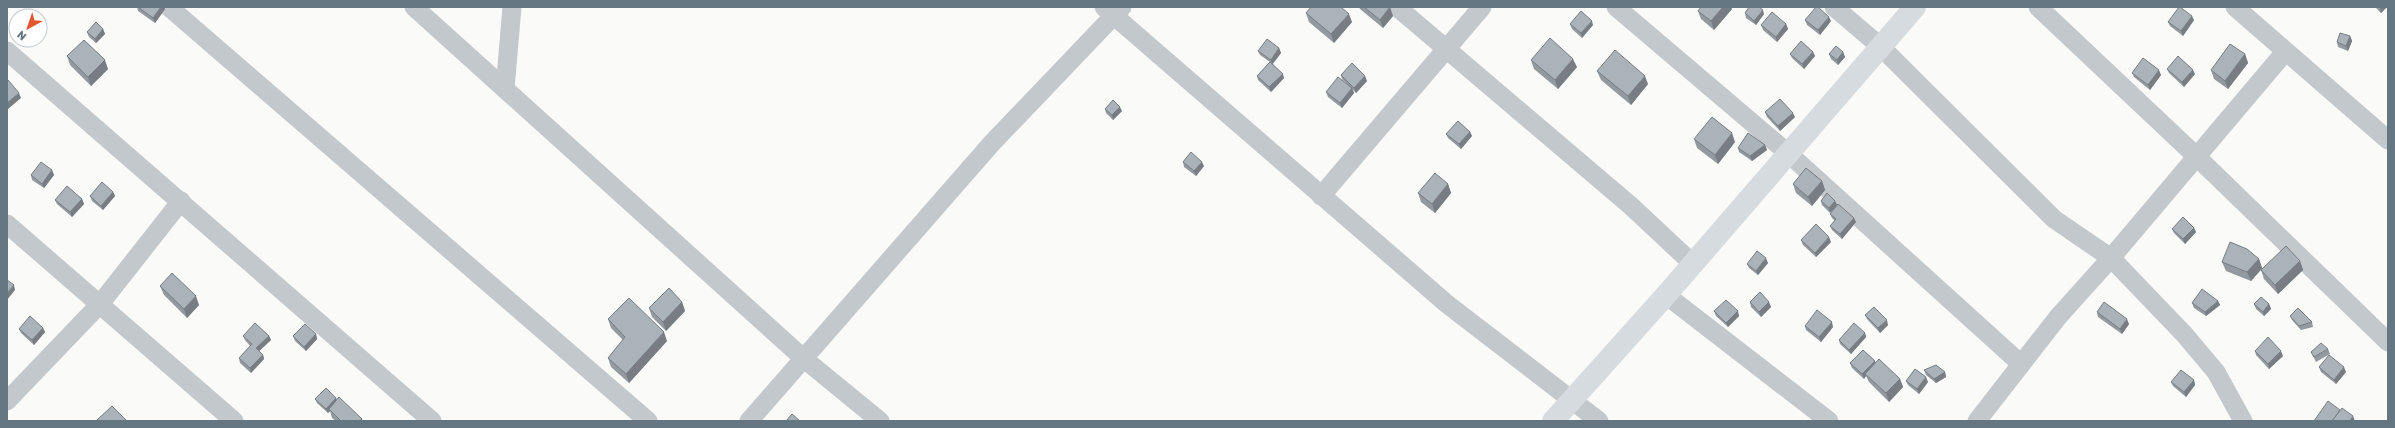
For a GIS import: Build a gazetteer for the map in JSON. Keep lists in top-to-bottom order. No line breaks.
{"north":"bottom left"}
